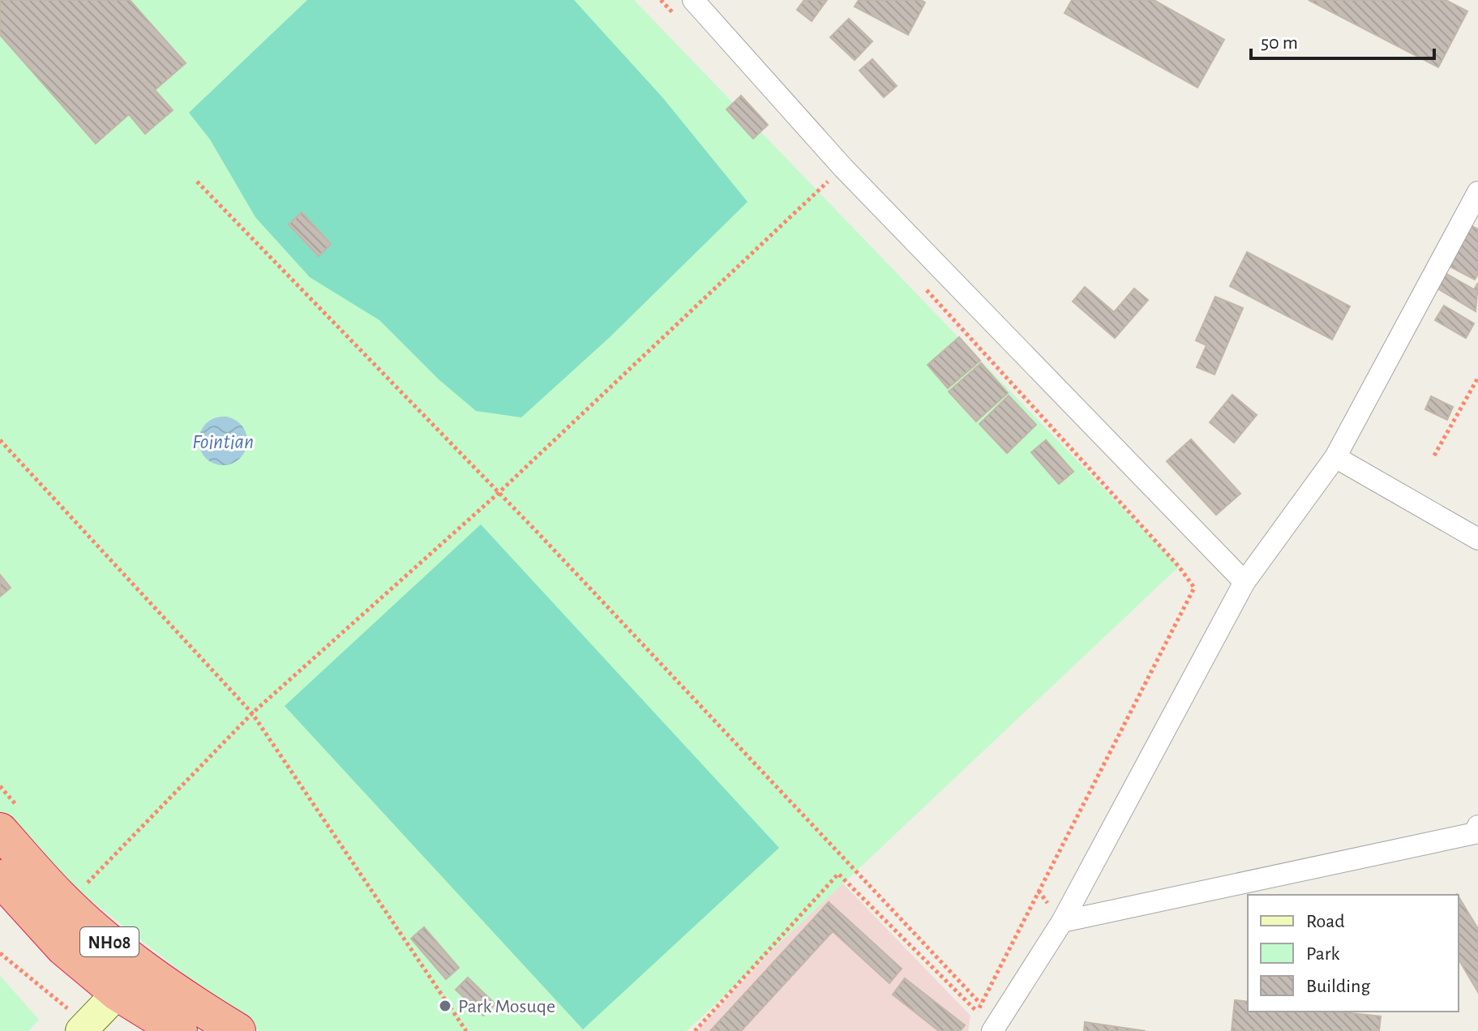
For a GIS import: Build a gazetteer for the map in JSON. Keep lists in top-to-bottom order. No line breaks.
{"streets":{"highway":["NH08"]},"water":["Fointian"],"places":["Park Mosuqe"],"legend":["Road","Park","Building"],"scale_bar":"50 m"}
